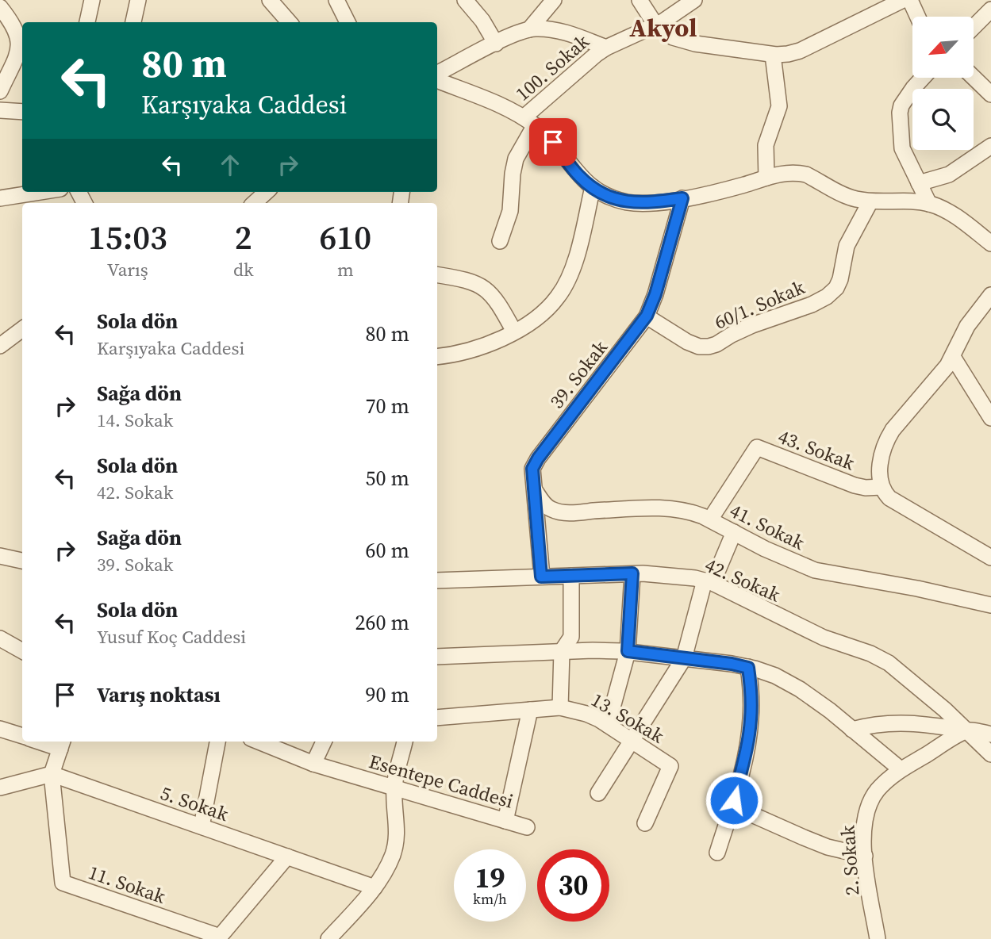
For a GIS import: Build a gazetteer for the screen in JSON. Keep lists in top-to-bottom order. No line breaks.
{"streets":{"street":["100. Sokak","60/1. Sokak","39. Sokak","43. Sokak","41. Sokak","42. Sokak","13. Sokak","Esentepe Caddesi","5. Sokak","2. Sokak","11. Sokak"]},"crossings":[["60/1. Sokak","39. Sokak"],["39. Sokak","41. Sokak"],["39. Sokak","42. Sokak"],["43. Sokak","41. Sokak"],["42. Sokak","2. Sokak"],["5. Sokak","11. Sokak"]],"districts":["Akyol"],"north":"bottom left","page":{"turn":["80 m","Karşıyaka Caddesi"],"eta":["15:03","Varış","2","dk","610","m"],"list":[{"name":"Sola dön","note":"Karşıyaka Caddesi","value":"80 m"},{"name":"Sağa dön","note":"14. Sokak","value":"70 m"},{"name":"Sola dön","note":"42. Sokak","value":"50 m"},{"name":"Sağa dön","note":"39. Sokak","value":"60 m"},{"name":"Sola dön","note":"Yusuf Koç Caddesi","value":"260 m"},{"name":"Varış noktası","value":"90 m"}],"speed":"19 km/h","limit":"30"}}
